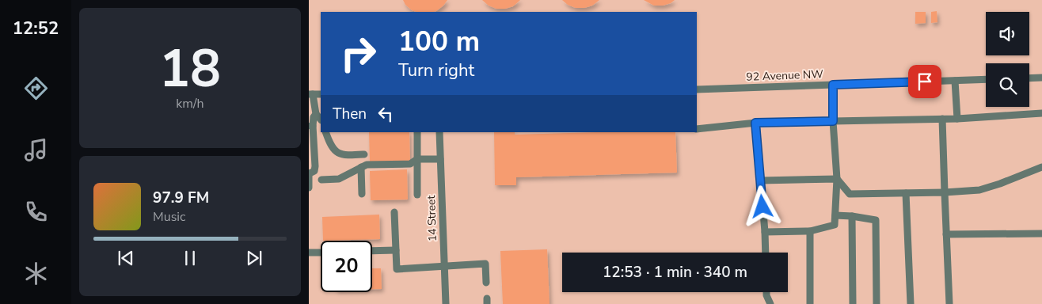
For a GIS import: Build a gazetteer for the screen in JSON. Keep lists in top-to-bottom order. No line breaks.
{"streets":{"street":["92 Avenue NW","14 Street"]},"page":{"tabs":"12:52","tile":["18","km/h"],"turn":["100 m","Turn right"],"then":"Then","song":["97.9 FM","Music"],"limit":"20","trip":"12:53 · 1 min · 340 m"}}
